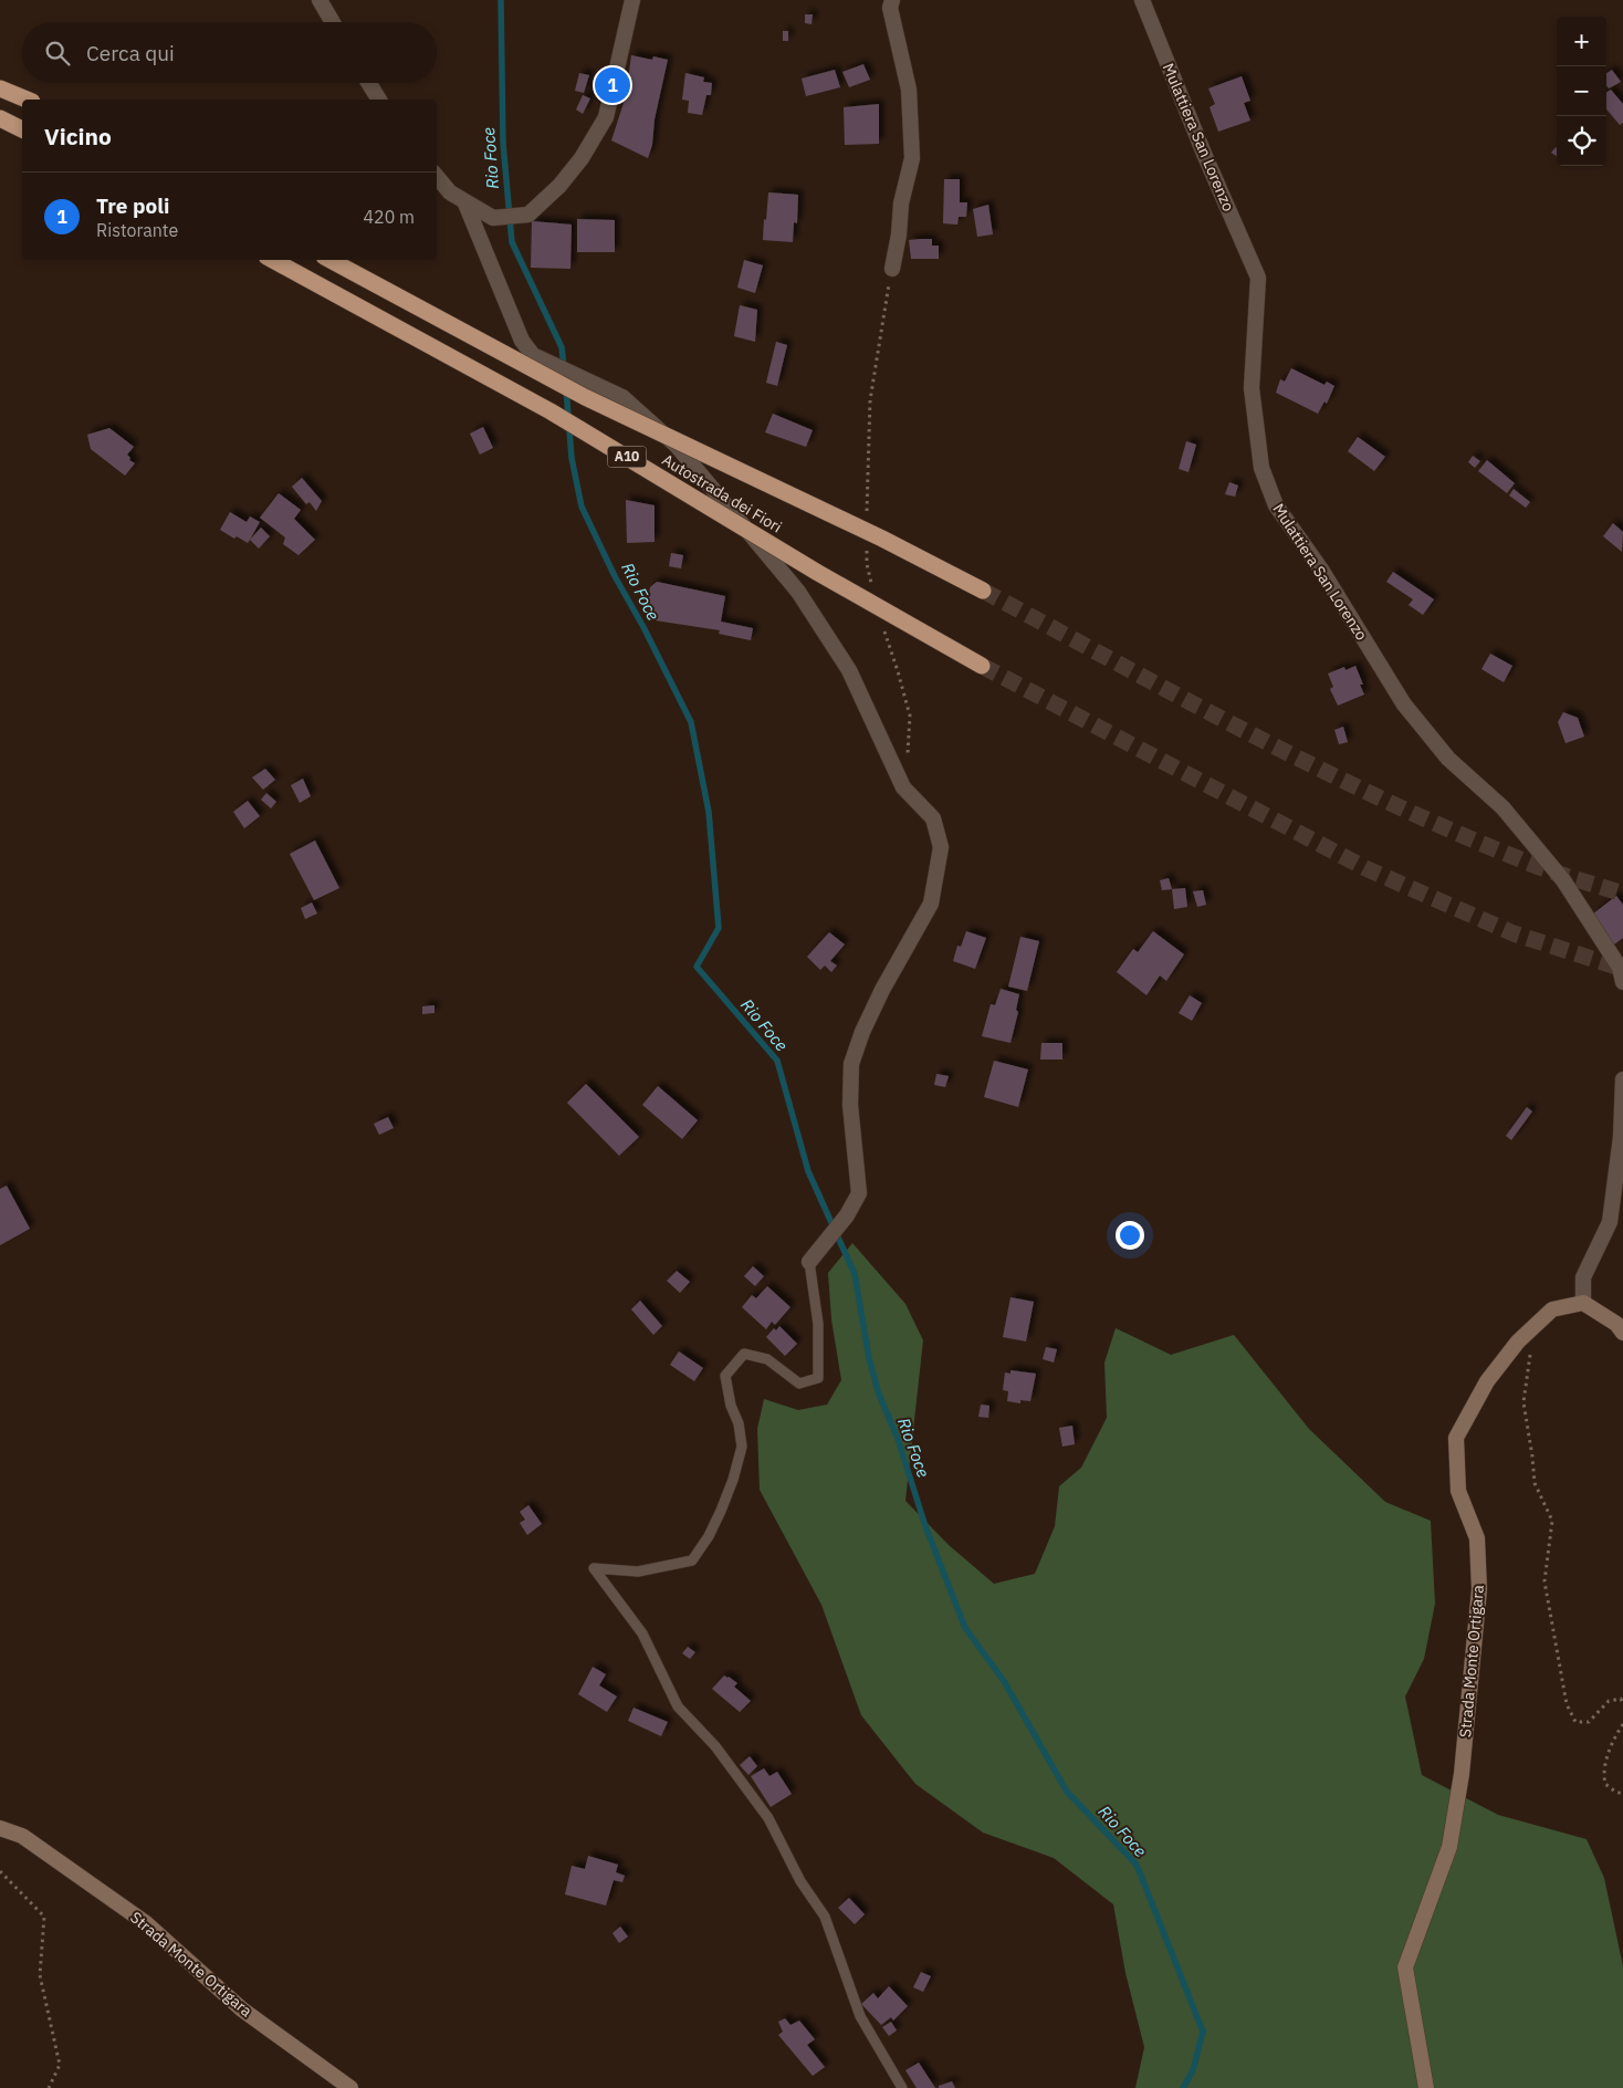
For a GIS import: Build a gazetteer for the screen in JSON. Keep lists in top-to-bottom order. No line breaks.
{"streets":{"highway":["A10","Autostrada dei Fiori"],"main road":["Strada Monte Ortigara"],"street":["Mulattiera San Lorenzo"]},"water":["Rio Foce"],"page":{"map_buttons":["+","−"],"search":"Cerca qui","pins":"1","heading":"Vicino","list":[{"mark":"1","name":"Tre poli","note":"Ristorante","value":"420 m"}]}}
